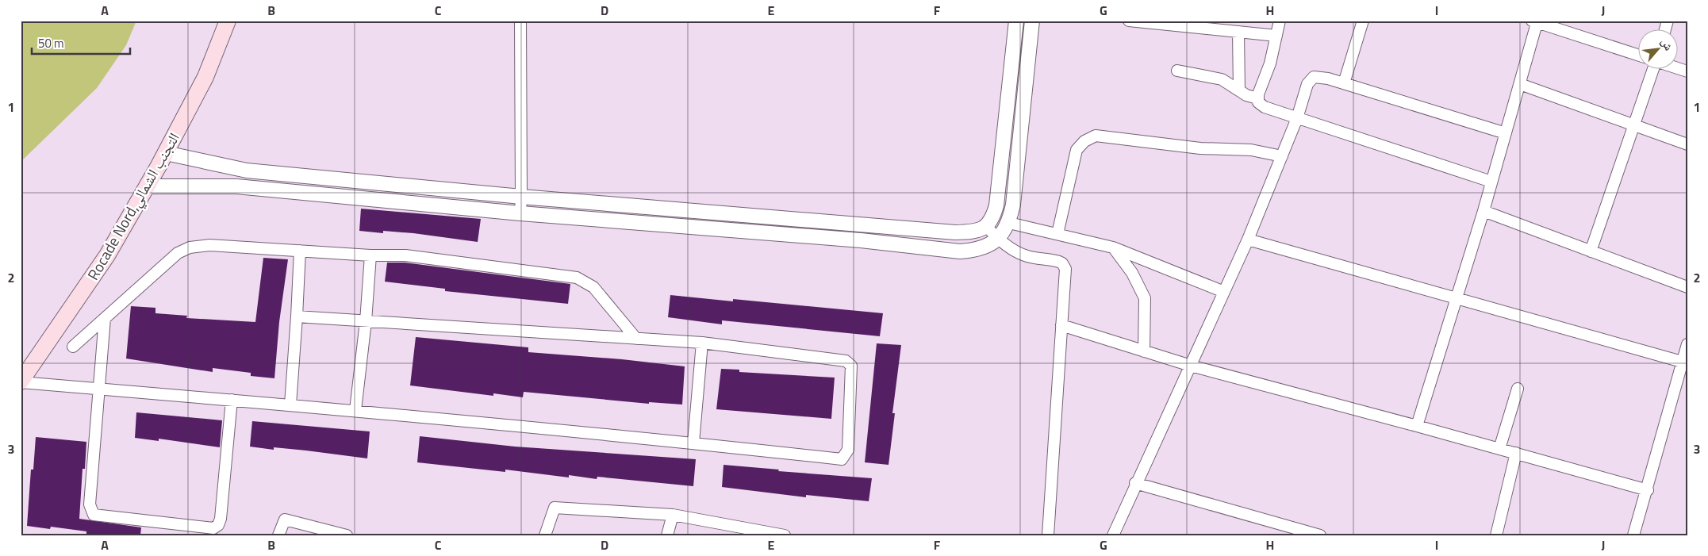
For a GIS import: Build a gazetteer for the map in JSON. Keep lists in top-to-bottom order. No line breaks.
{"streets":{"main road":["Rocade Nord,التجنب الشمالي"]},"scale_bar":"50 m","north":"top right","grid":{"columns":["A","B","C","D","E","F","G","H","I","J"],"rows":["1","2","3"]}}
